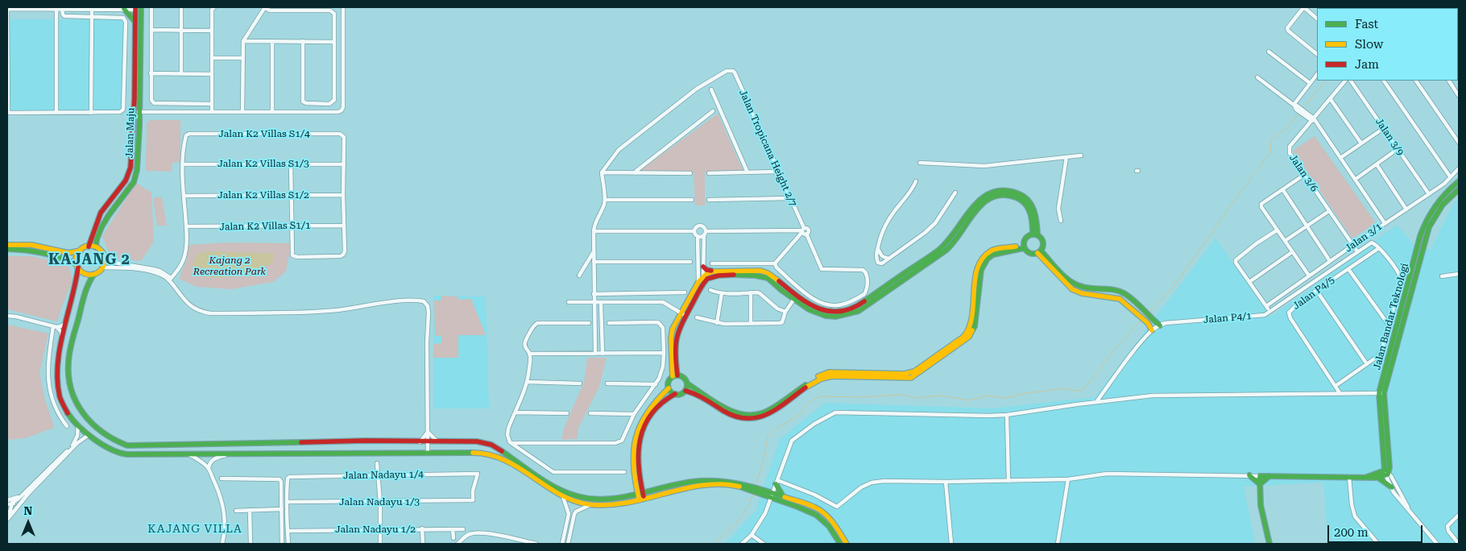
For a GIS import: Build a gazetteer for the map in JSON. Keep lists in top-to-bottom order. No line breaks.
{"streets":{"street":["Jalan Maju","Jalan K2 Villas S1/4","Jalan 3/9","Jalan Tropicana Height 2/7","Jalan K2 Villas S1/3","Jalan 3/6","Jalan K2 Villas S1/2","Jalan K2 Villas S1/1","Jalan 3/1","Jalan P4/5","Jalan Bandar Teknologi","Jalan P4/1","Jalan Nadayu 1/4","Jalan Nadayu 1/3","Jalan Nadayu 1/2"]},"crossings":[["Jalan K2 Villas S1/4","Jalan K2 Villas S1/3"],["Jalan 3/9","Jalan 3/1"],["Jalan 3/6","Jalan 3/1"],["Jalan 3/6","Jalan P4/1"],["Jalan P4/5","Jalan P4/1"],["Jalan Nadayu 1/4","Jalan Nadayu 1/3"]],"districts":["KAJANG 2","KAJANG VILLA"],"parks":["Kajang 2 Recreation Park"],"legend":["Fast","Slow","Jam"],"scale_bar":"200 m","north":"top"}
